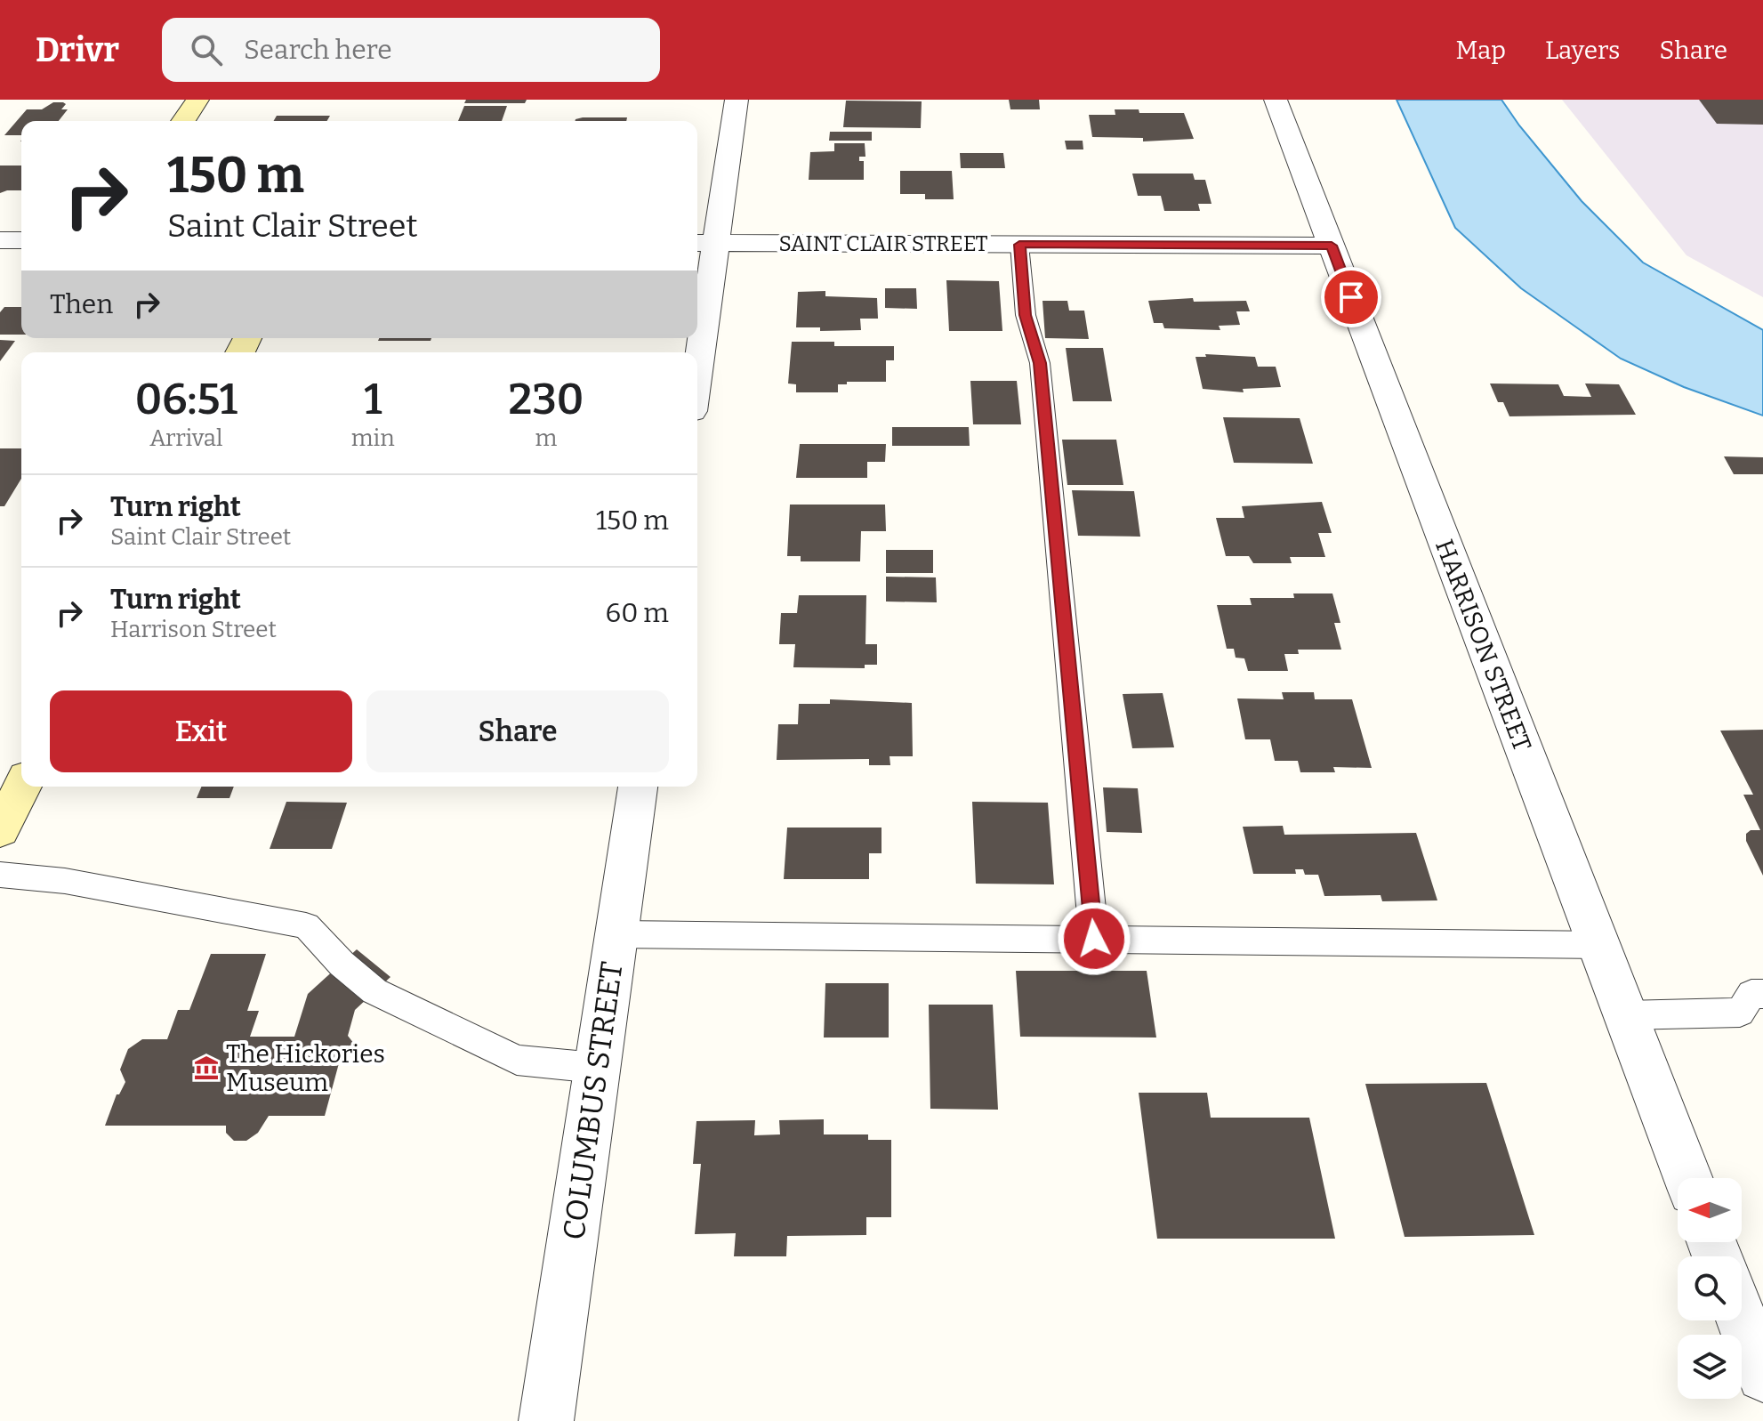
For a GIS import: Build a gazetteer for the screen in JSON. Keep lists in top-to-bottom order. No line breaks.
{"streets":{"street":["SAINT CLAIR STREET","HARRISON STREET","COLUMBUS STREET"]},"crossings":[["SAINT CLAIR STREET","HARRISON STREET"]],"places":{"museum":["The Hickories Museum"]},"north":"left","page":{"header":"Drivr","search":"Search here","nav":["Map","Layers","Share"],"turn":["150 m","Saint Clair Street"],"then":"Then","eta":["06:51","Arrival","1","min","230","m"],"list":[{"name":"Turn right","note":"Saint Clair Street","value":"150 m"},{"name":"Turn right","note":"Harrison Street","value":"60 m"}],"buttons":["Exit","Share"]}}
